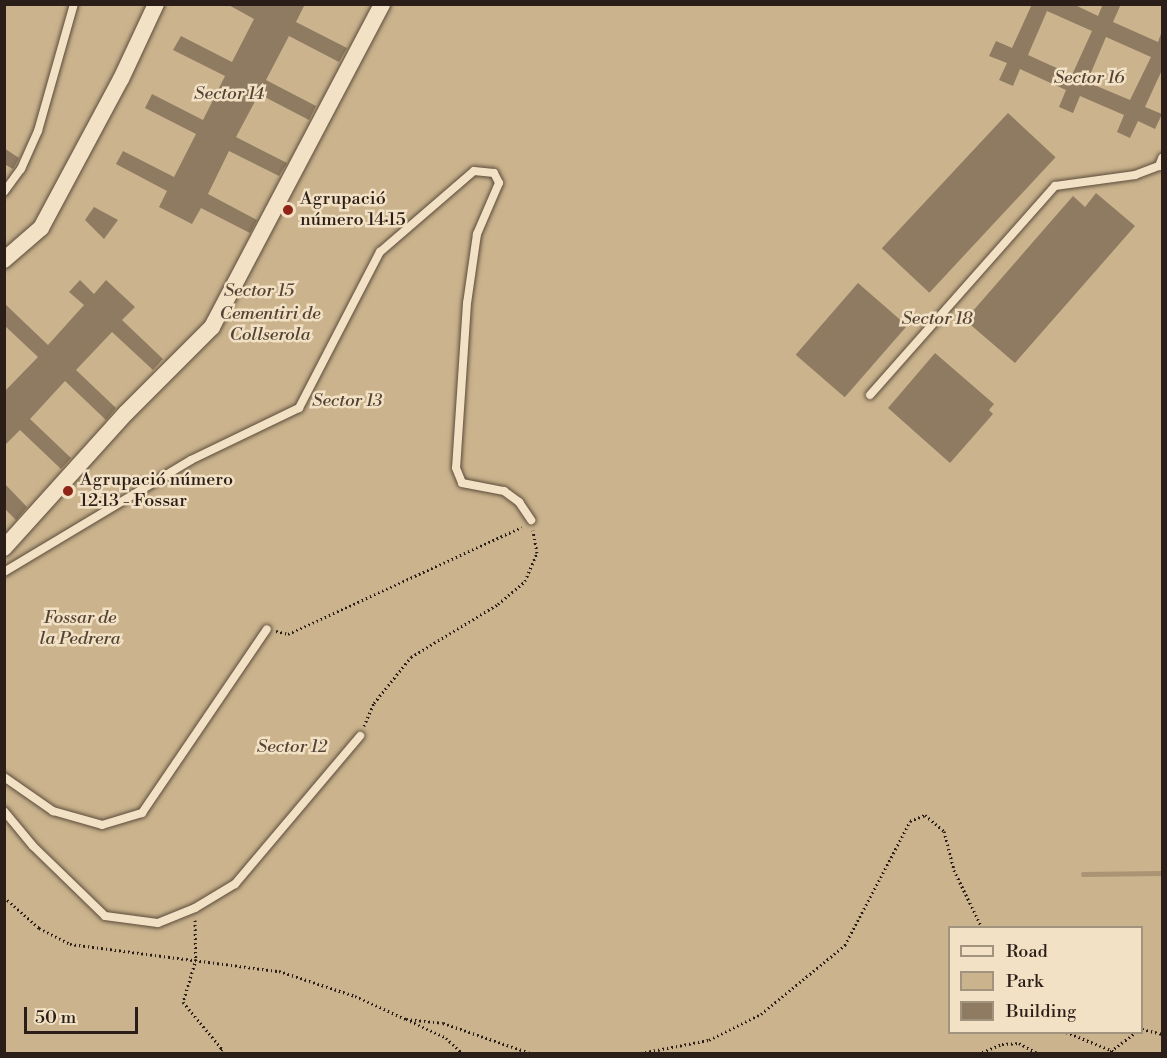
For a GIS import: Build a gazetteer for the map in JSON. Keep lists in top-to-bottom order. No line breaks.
{"parks":["Sector 16","Sector 14","Sector 15","Cementiri de Collserola","Sector 18","Sector 13","Fossar de la Pedrera","Sector 12"],"places":["Agrupació número 14·15","Agrupació número 12·13 - Fossar"],"legend":["Road","Park","Building"],"scale_bar":"50 m"}
